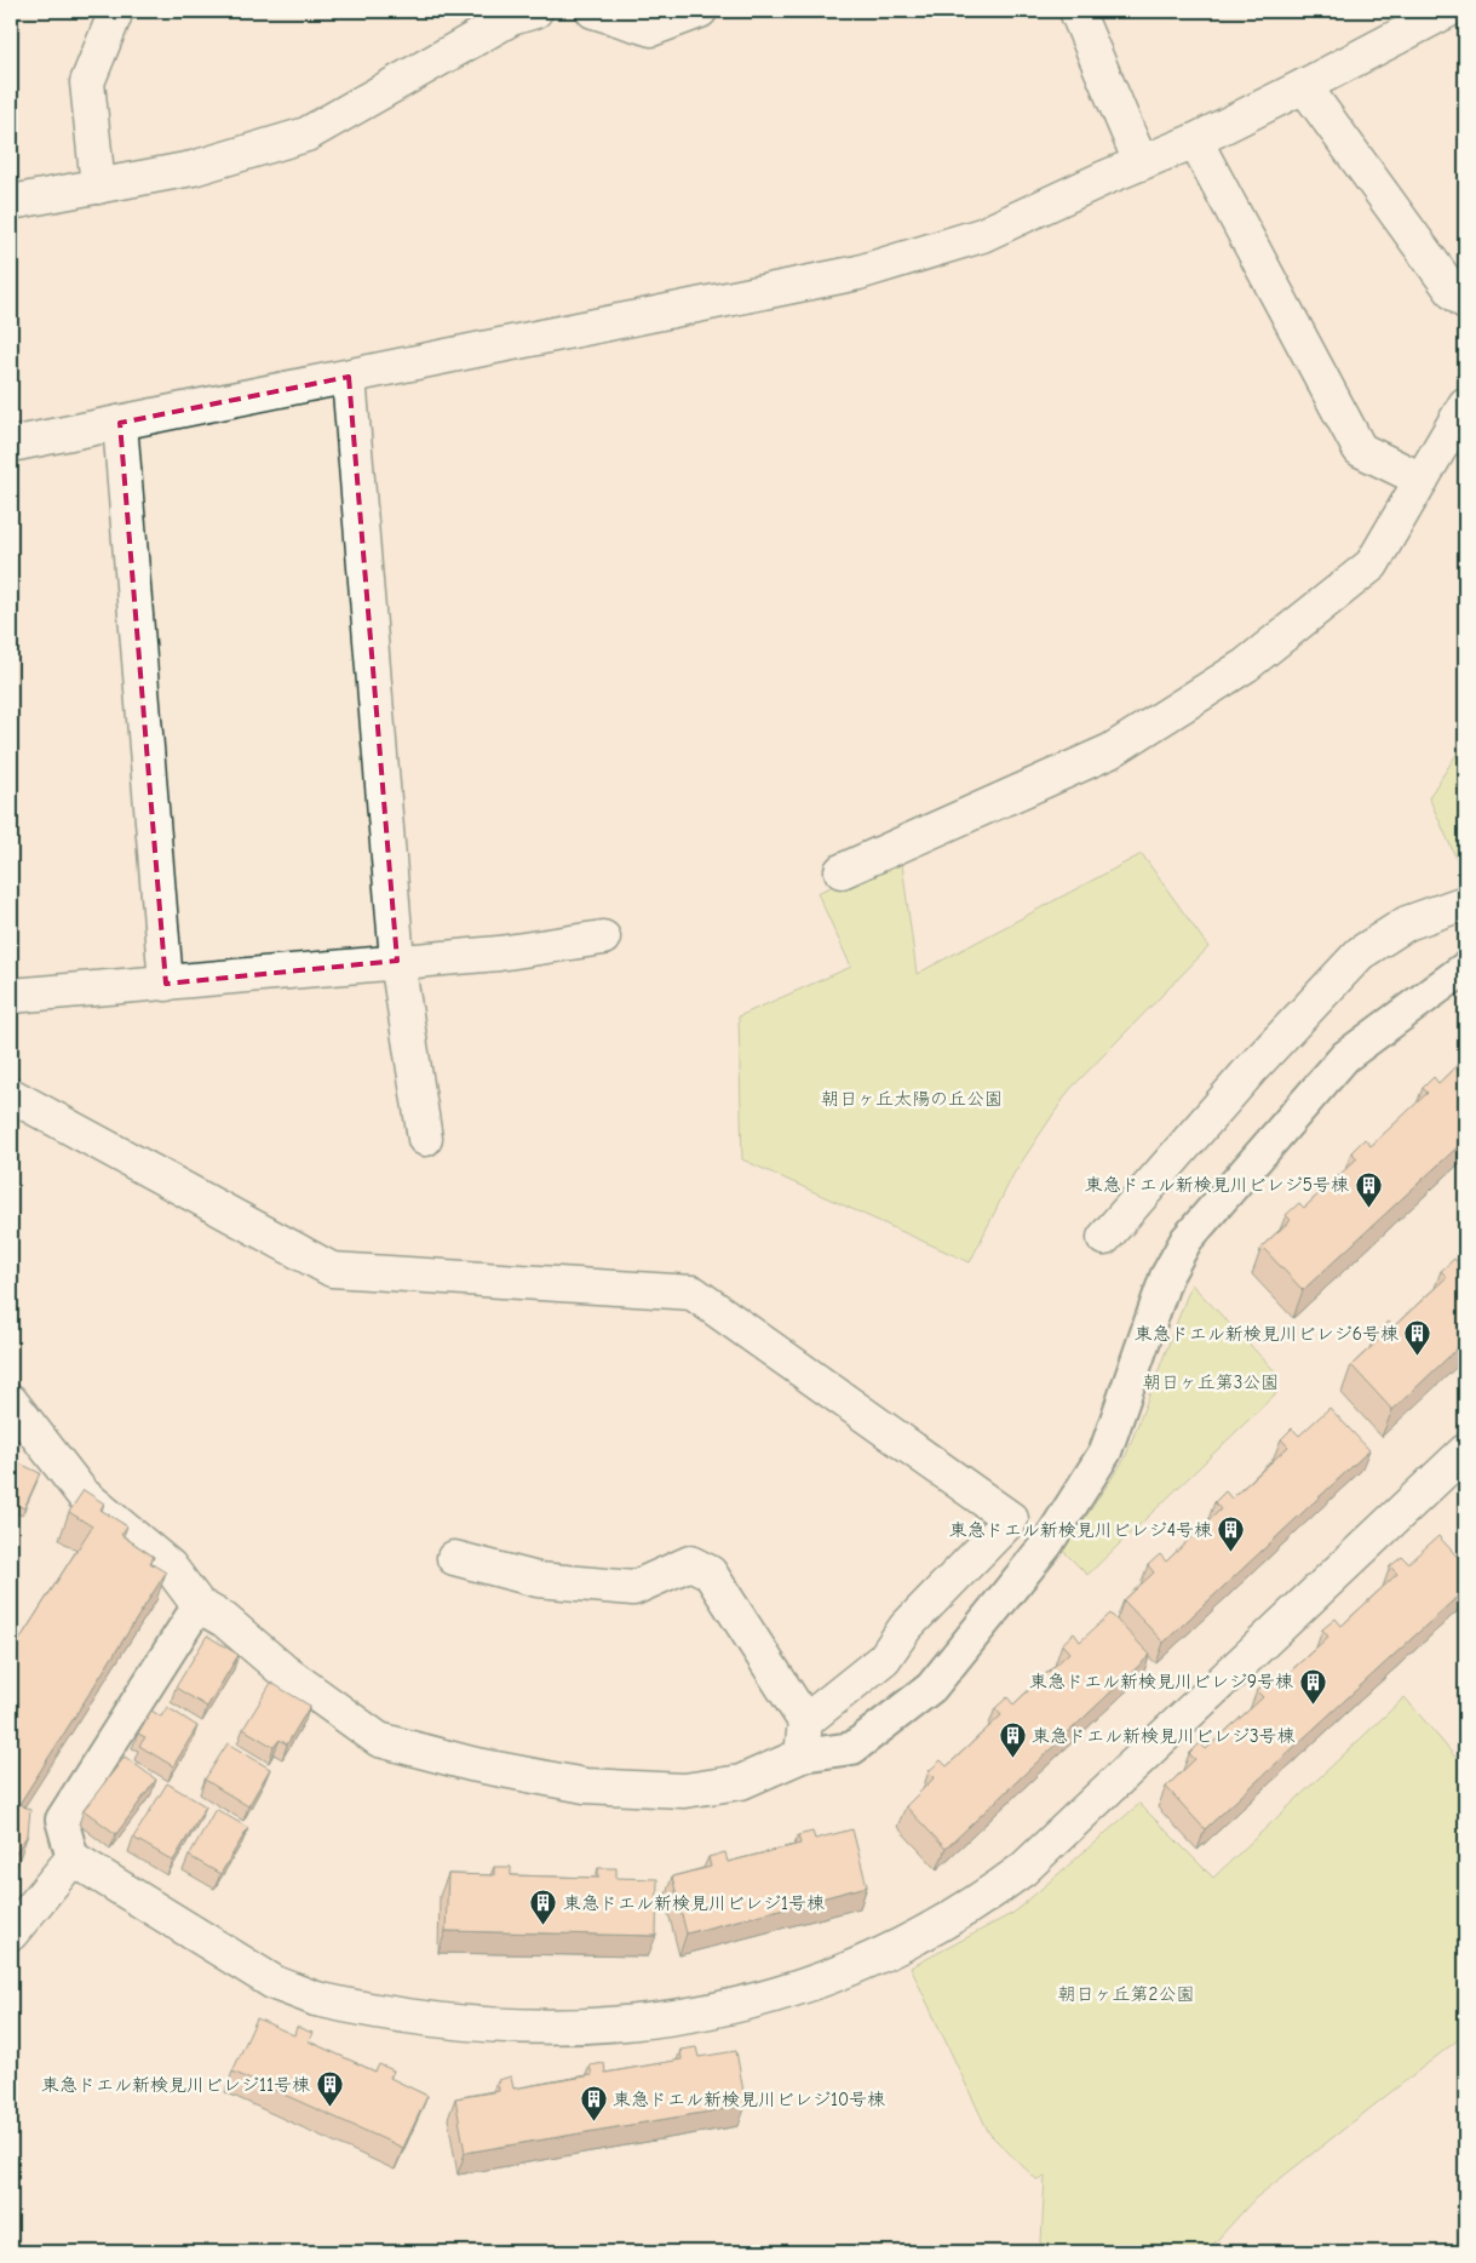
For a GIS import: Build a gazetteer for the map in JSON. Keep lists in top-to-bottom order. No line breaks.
{"parks":["朝日ヶ丘太陽の丘公園","朝日ヶ丘第3公園","朝日ヶ丘第2公園"],"places":{"building":["東急ドエル新検見川ビレジ5号棟","東急ドエル新検見川ビレジ6号棟","東急ドエル新検見川ビレジ4号棟","東急ドエル新検見川ビレジ9号棟","東急ドエル新検見川ビレジ3号棟","東急ドエル新検見川ビレジ1号棟","東急ドエル新検見川ビレジ11号棟","東急ドエル新検見川ビレジ10号棟"]}}
